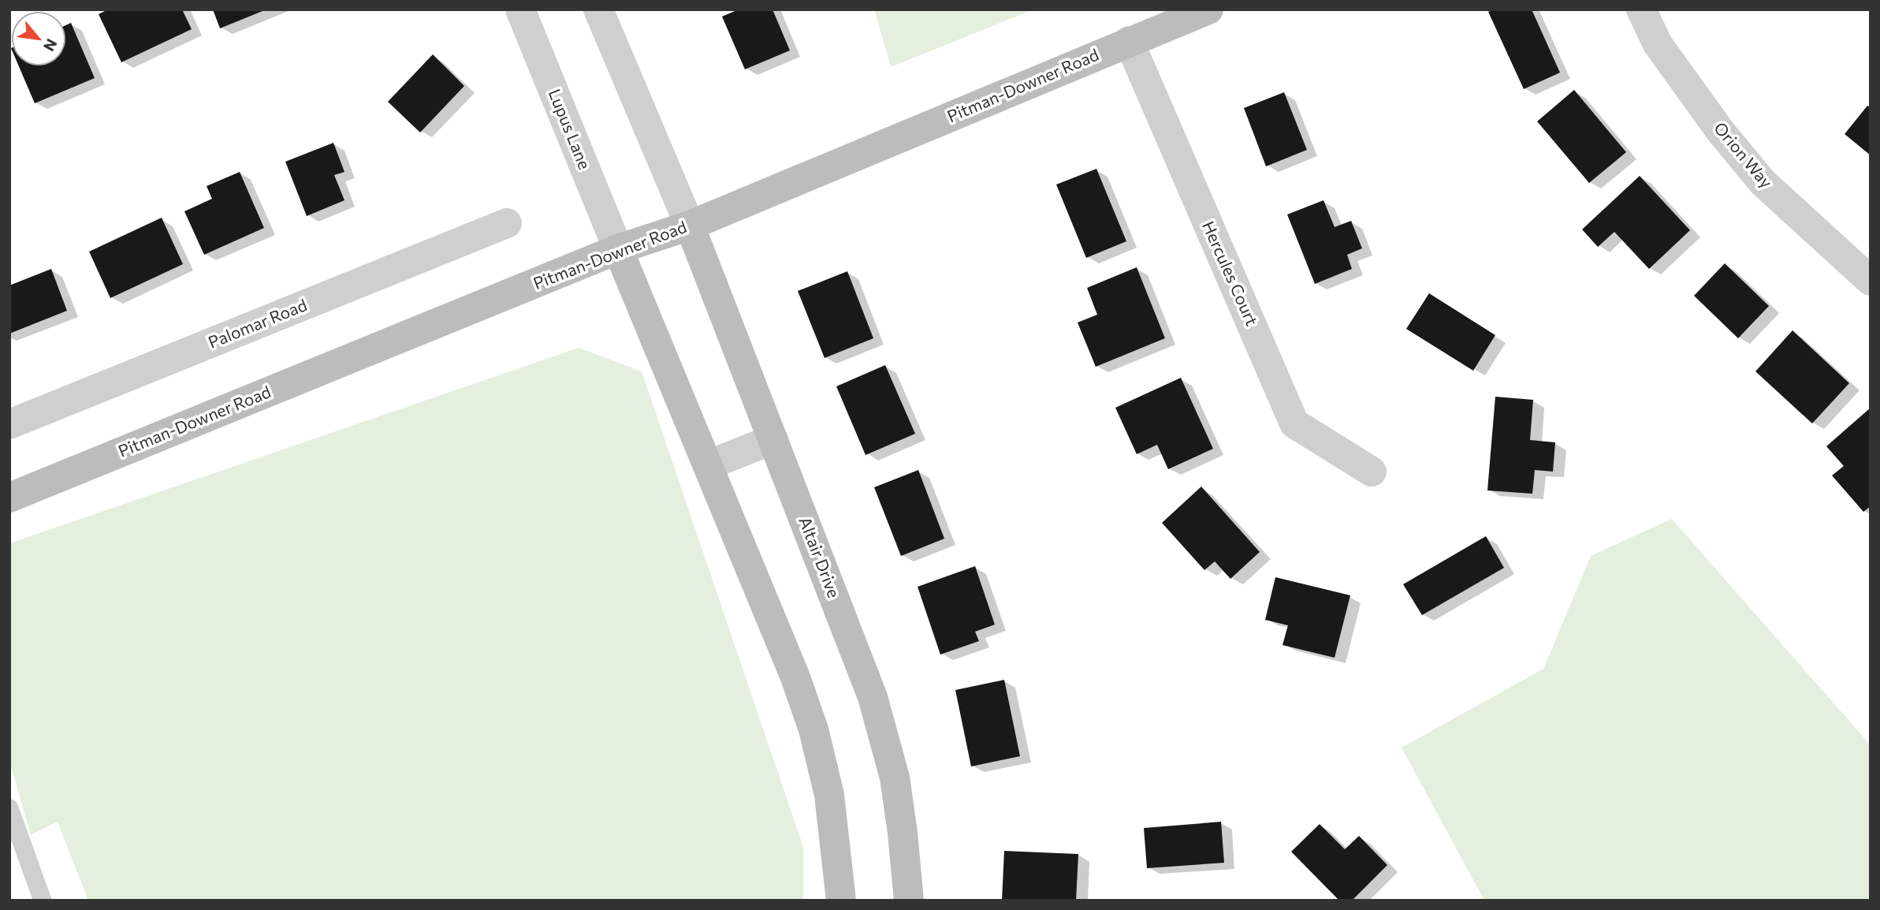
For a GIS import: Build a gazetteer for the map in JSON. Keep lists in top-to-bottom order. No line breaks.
{"streets":{"street":["Pitman-Downer Road","Lupus Lane","Orion Way","Hercules Court","Palomar Road","Altair Drive"]},"crossings":[["Pitman-Downer Road","Lupus Lane"],["Pitman-Downer Road","Hercules Court"],["Pitman-Downer Road","Altair Drive"]],"north":"bottom right"}
